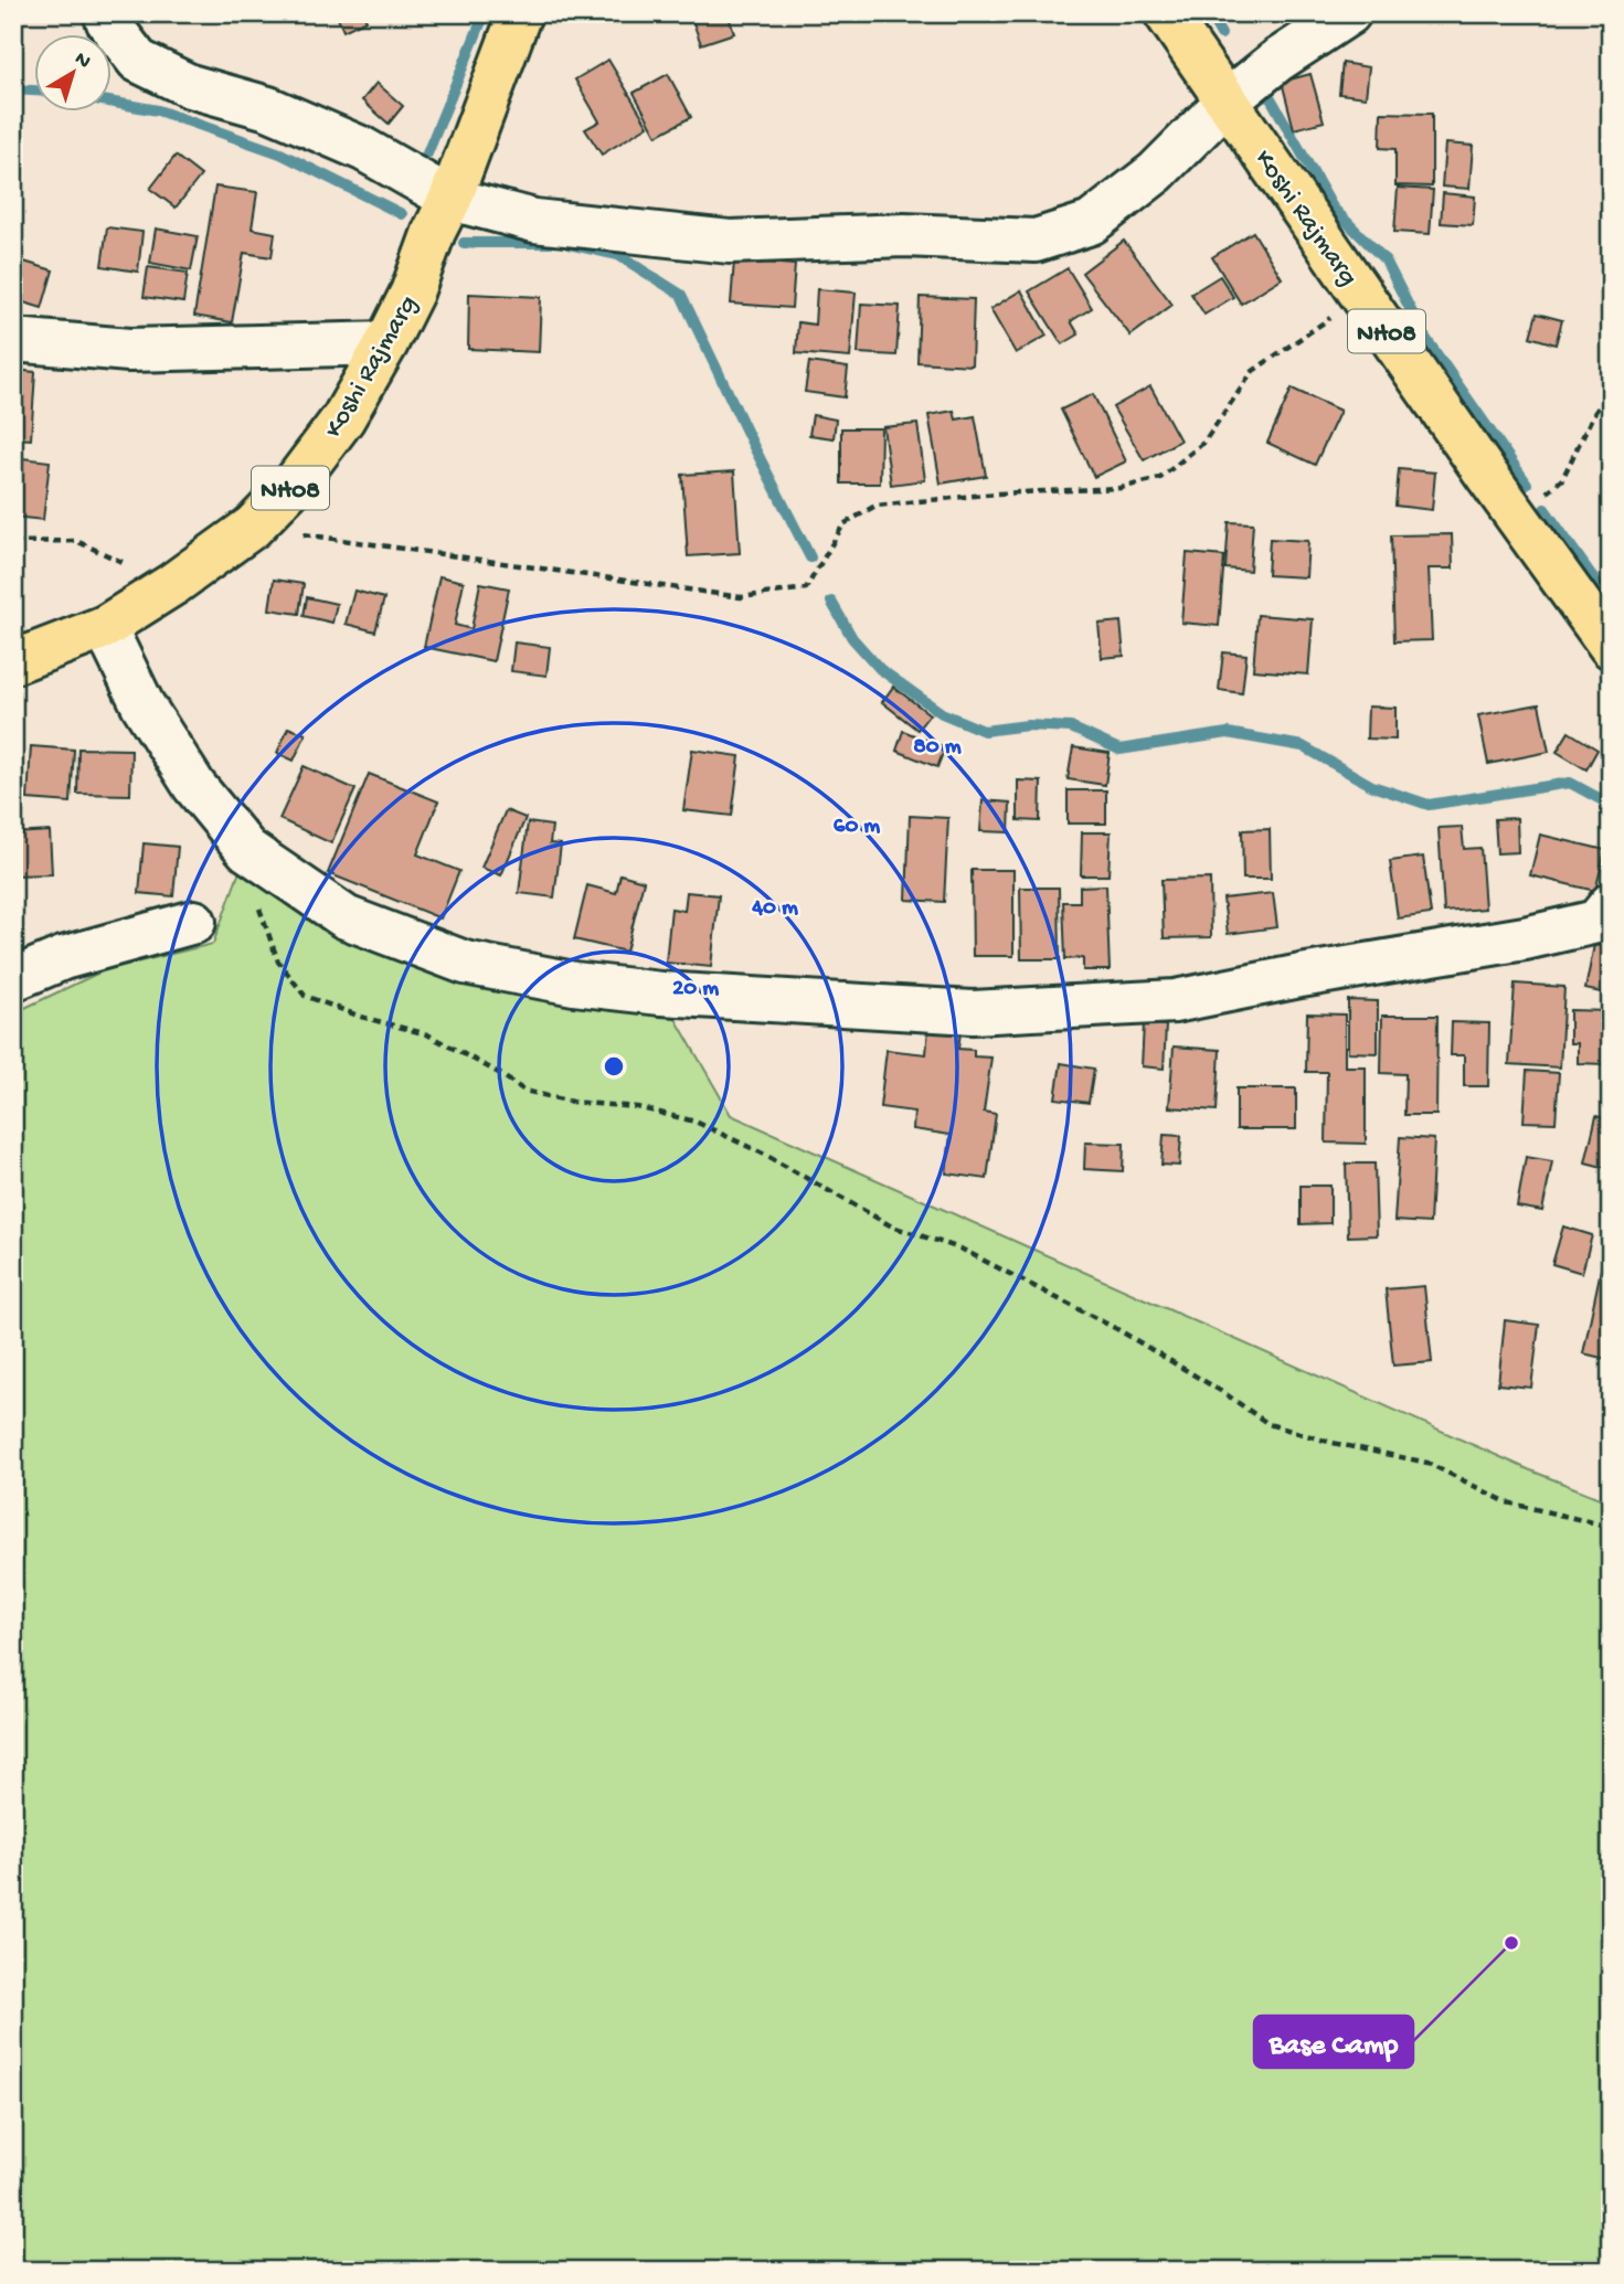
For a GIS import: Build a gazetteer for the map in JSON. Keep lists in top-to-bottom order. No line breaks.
{"streets":{"main road":["Koshi Rajmarg","NH08"]},"places":["Base Camp"],"north":"top right","rings":["80 m","60 m","40 m","20 m"]}
